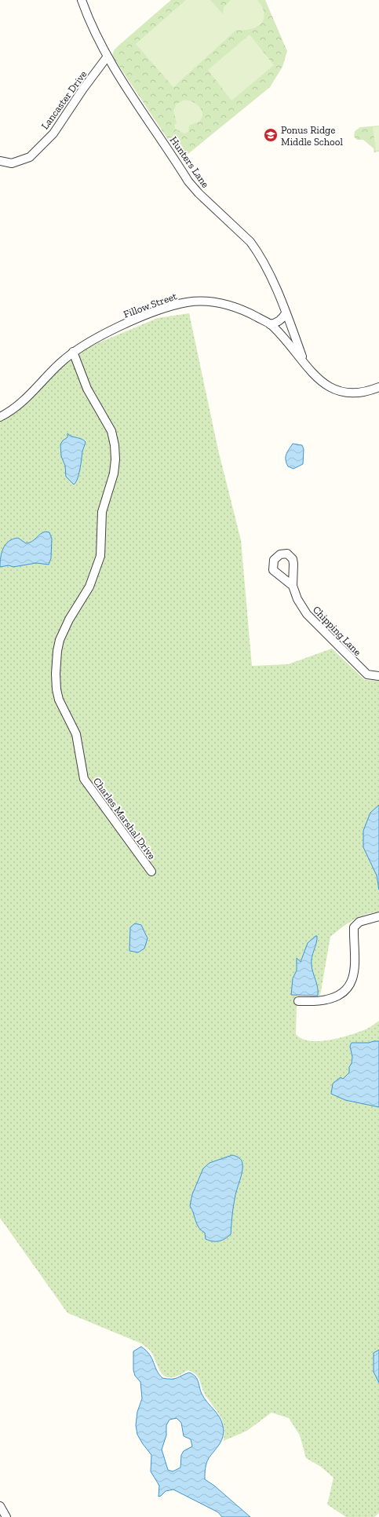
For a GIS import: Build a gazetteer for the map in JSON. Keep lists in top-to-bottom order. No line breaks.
{"streets":{"street":["Lancaster Drive","Hunters Lane","Fillow Street","Chipping Lane","Charles Marshal Drive"]},"crossings":[["Lancaster Drive","Hunters Lane"],["Hunters Lane","Fillow Street"],["Fillow Street","Charles Marshal Drive"]],"places":{"school or university":["Ponus Ridge Middle School"]}}
